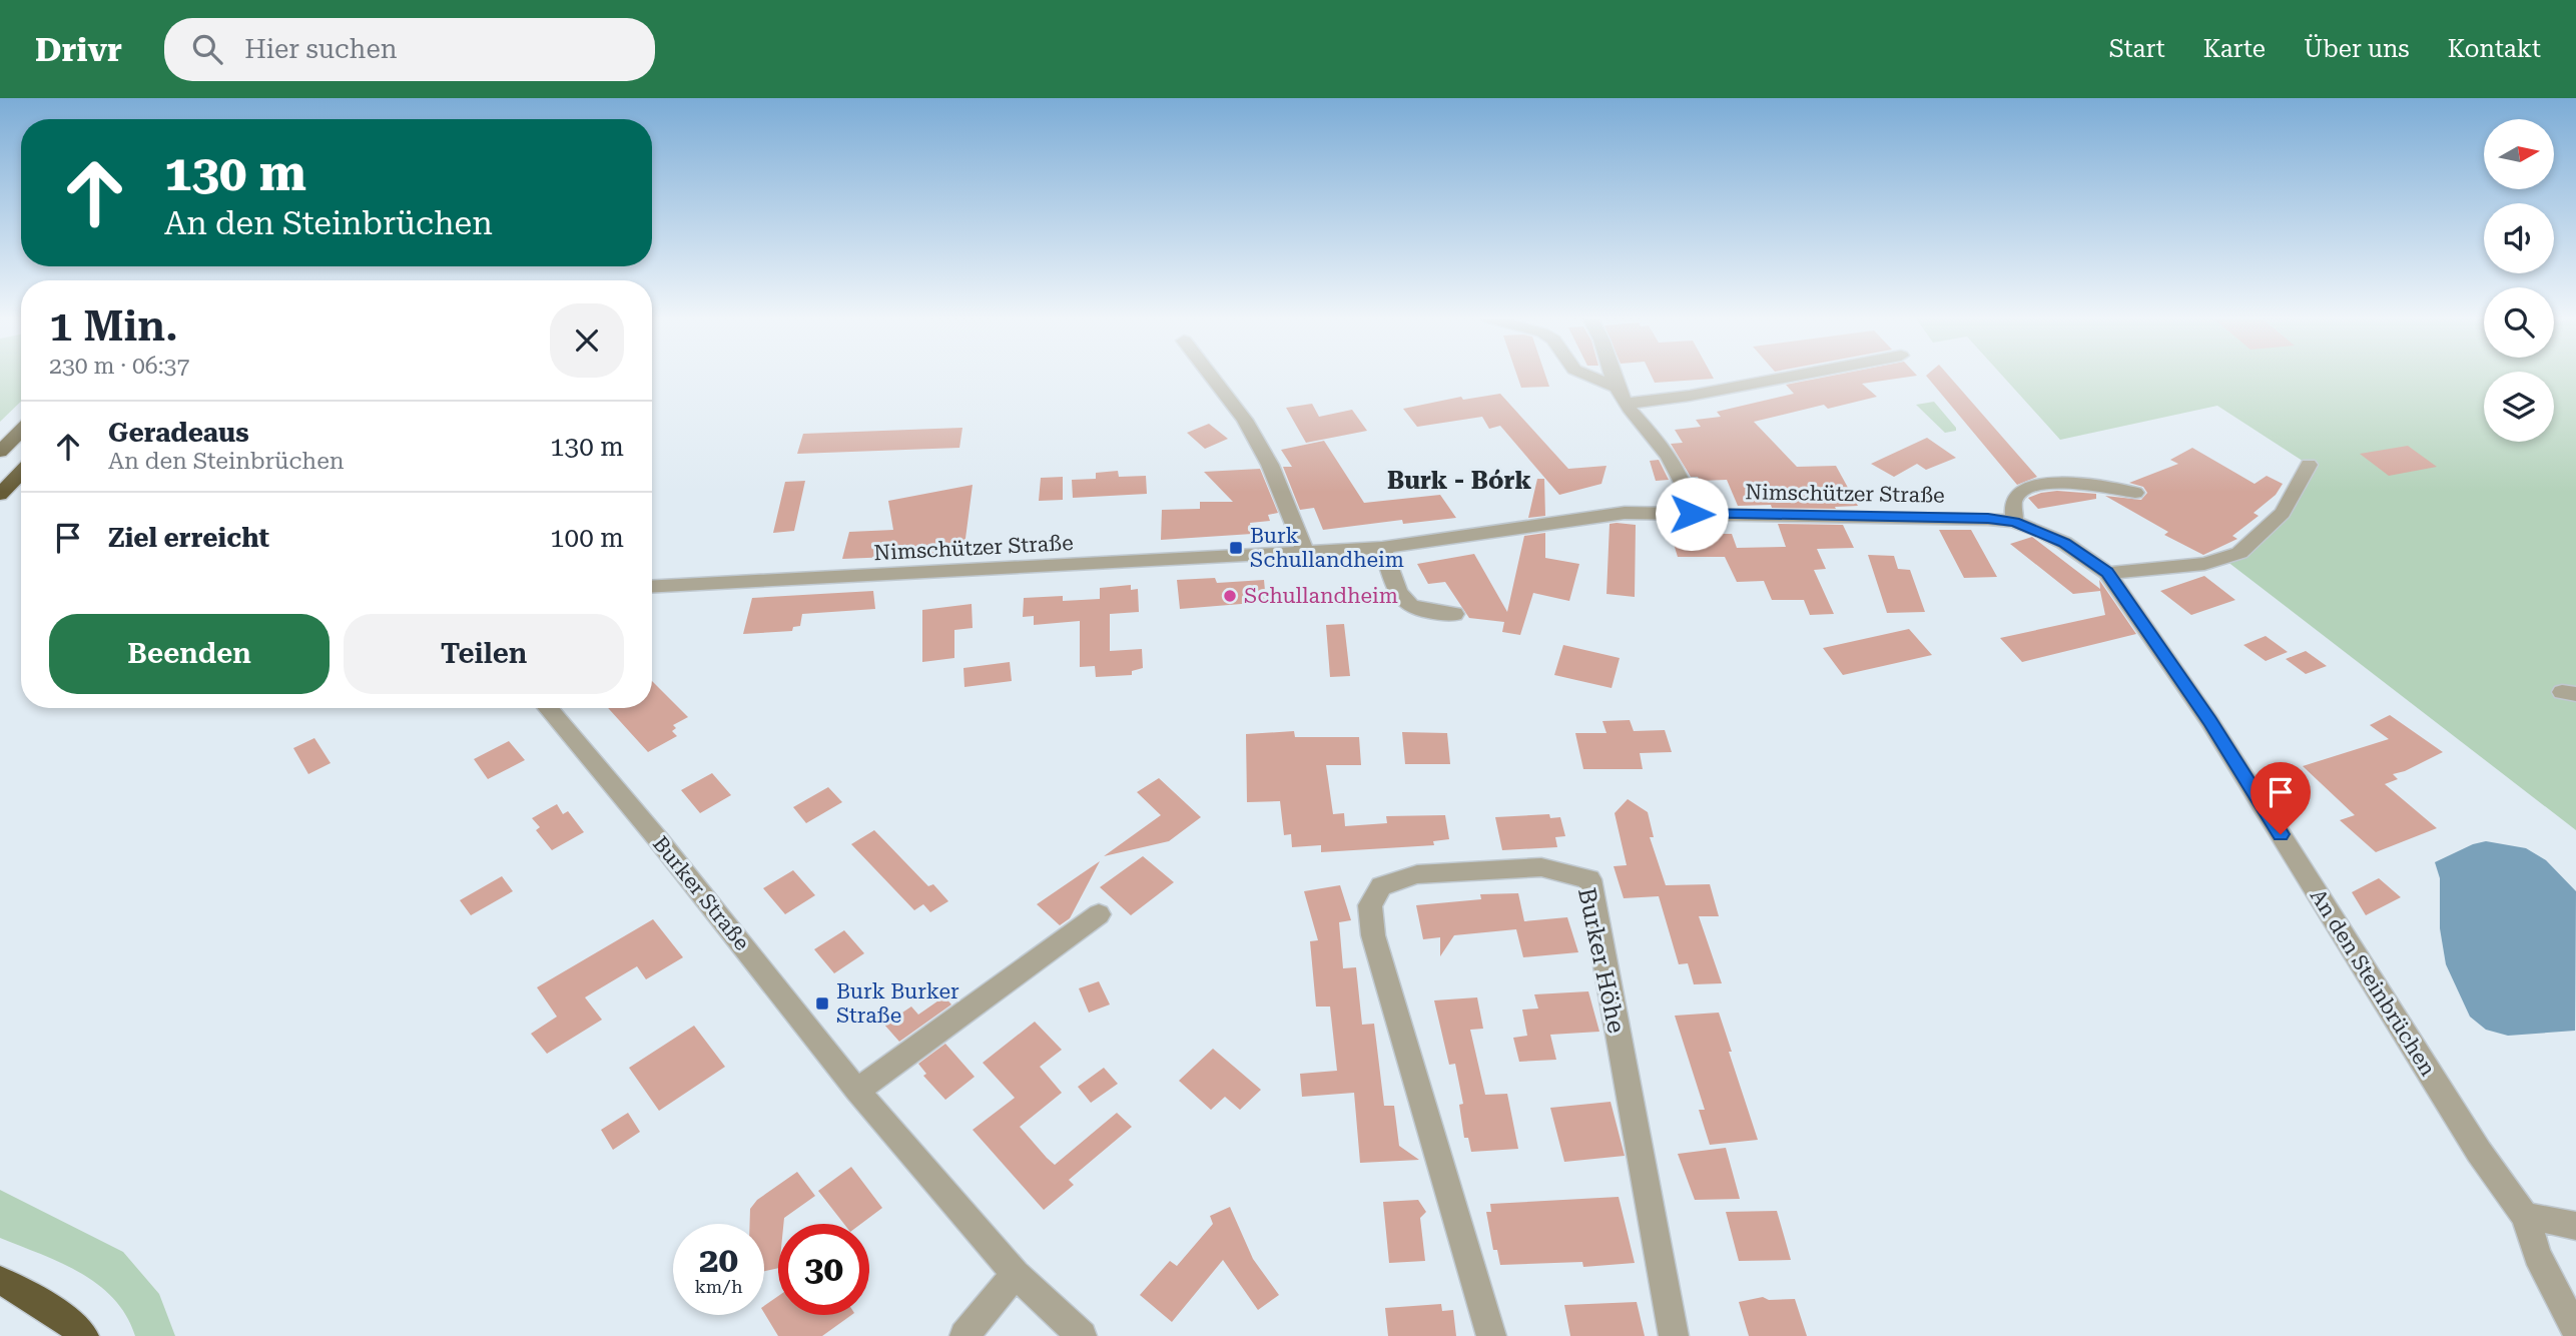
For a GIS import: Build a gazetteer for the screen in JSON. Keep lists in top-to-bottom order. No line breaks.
{"streets":{"street":["Nimschützer Straße","Burker Straße","Burker Höhe","An den Steinbrüchen"]},"crossings":[["Nimschützer Straße","An den Steinbrüchen"]],"districts":["Burk - Bórk"],"places":{"transit":["Burk Schullandheim","Burk Burker Straße"],"other":["Schullandheim"]},"north":"right","page":{"header":"Drivr","search":"Hier suchen","nav":["Start","Karte","Über uns","Kontakt"],"turn":["130 m","An den Steinbrüchen"],"heading":["1 Min.","230 m · 06:37"],"list":[{"name":"Geradeaus","note":"An den Steinbrüchen","value":"130 m"},{"name":"Ziel erreicht","value":"100 m"}],"buttons":["Beenden","Teilen"],"speed":"20 km/h","limit":"30"}}
